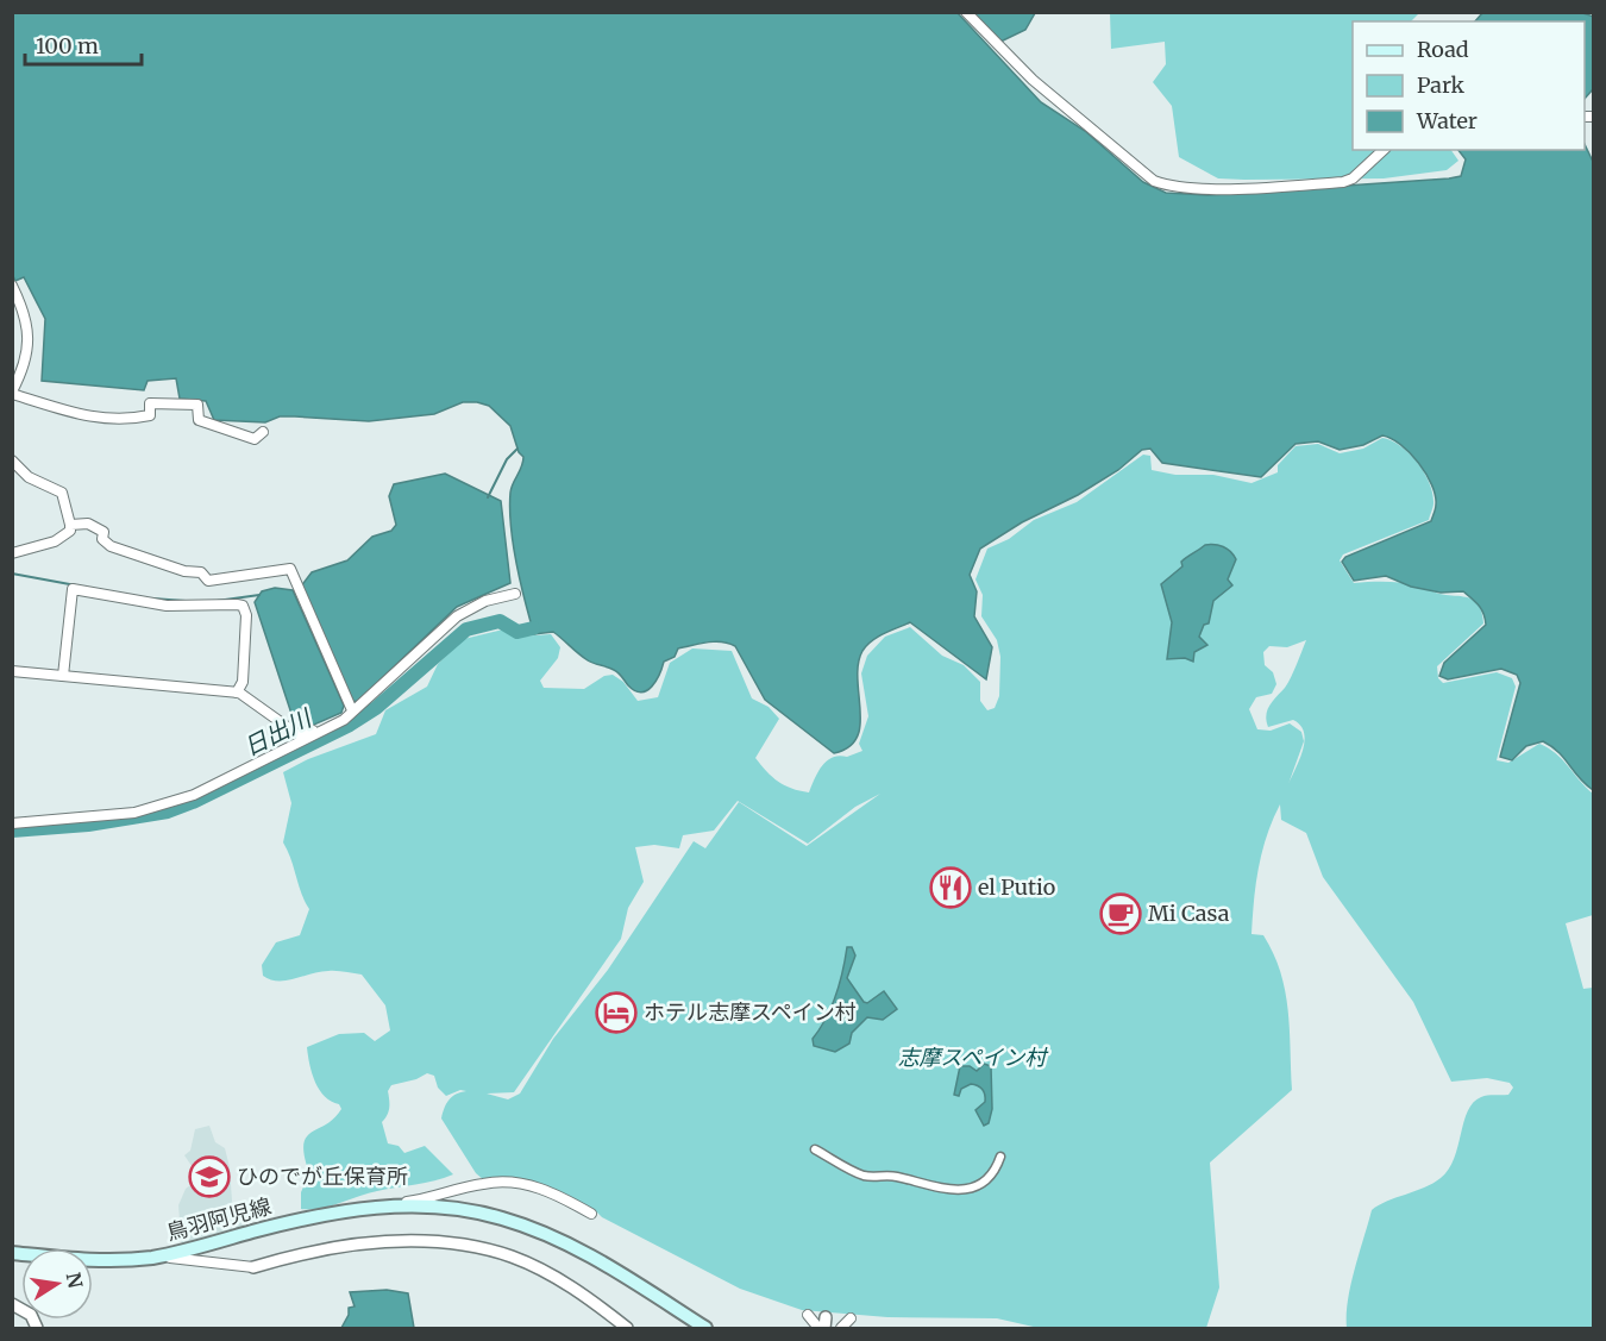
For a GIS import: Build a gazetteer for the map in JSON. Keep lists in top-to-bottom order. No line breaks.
{"streets":{"main road":["鳥羽阿児線"]},"water":["日出川"],"parks":["志摩スペイン村"],"places":{"restaurant":["el Putio"],"cafe":["Mi Casa"],"hotel":["ホテル志摩スペイン村"],"school or university":["ひのでが丘保育所"]},"legend":["Road","Park","Water"],"scale_bar":"100 m","north":"right"}
